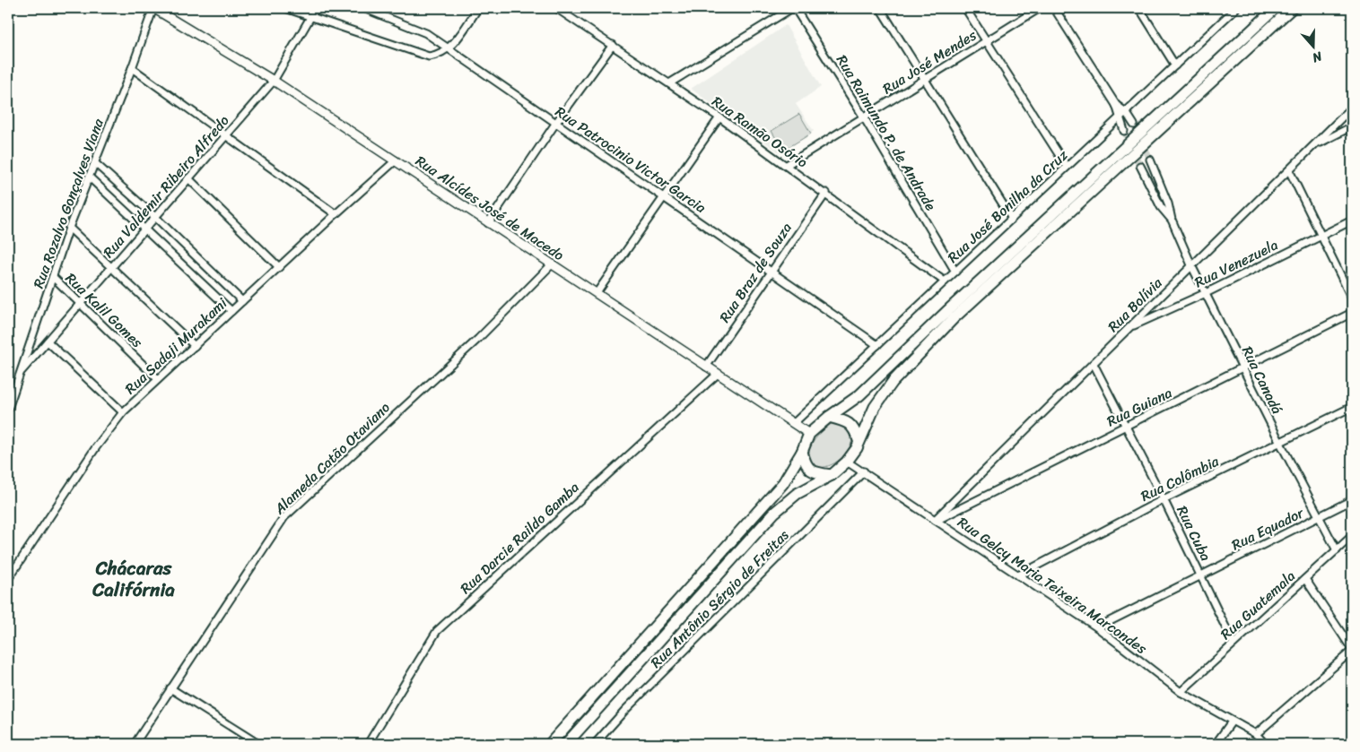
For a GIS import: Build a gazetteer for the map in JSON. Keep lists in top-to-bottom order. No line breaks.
{"streets":{"street":["Rua José Mendes","Rua Ramão Osório","Rua Raimundo P. de Andrade","Rua Patrocinio Victor Garcia","Rua Valdemir Ribeiro Alfredo","Rua Rozalvo Gonçalves Viana","Rua José Bonilha da Cruz","Rua Alcídes José de Macedo","Rua Venezuela","Rua Braz de Souza","Rua Bolívia","Rua Kalil Gomes","Rua Sadaji Murakami","Rua Canadá","Rua Guiana","Alameda Catão Otaviano","Rua Colômbia","Rua Equador","Rua Cuba","Rua Darcie Raildo Gamba","Rua Gelcy Maria Teixeira Marcondes","Rua Antônio Sérgio de Freitas","Rua Guatemala"]},"crossings":[["Rua José Mendes","Rua Ramão Osório"],["Rua José Mendes","Rua Raimundo P. de Andrade"],["Rua Ramão Osório","Rua José Bonilha da Cruz"],["Rua Ramão Osório","Rua Braz de Souza"],["Rua Raimundo P. de Andrade","Rua José Bonilha da Cruz"],["Rua Patrocinio Victor Garcia","Rua José Bonilha da Cruz"],["Rua Patrocinio Victor Garcia","Rua Braz de Souza"],["Rua Valdemir Ribeiro Alfredo","Rua Rozalvo Gonçalves Viana"],["Rua Valdemir Ribeiro Alfredo","Rua Alcídes José de Macedo"],["Rua Valdemir Ribeiro Alfredo","Rua Kalil Gomes"],["Rua Rozalvo Gonçalves Viana","Rua Alcídes José de Macedo"],["Rua Rozalvo Gonçalves Viana","Rua Kalil Gomes"],["Rua José Bonilha da Cruz","Rua Alcídes José de Macedo"],["Rua Alcídes José de Macedo","Rua Braz de Souza"],["Rua Alcídes José de Macedo","Rua Sadaji Murakami"],["Rua Alcídes José de Macedo","Alameda Catão Otaviano"],["Rua Alcídes José de Macedo","Rua Darcie Raildo Gamba"],["Rua Alcídes José de Macedo","Rua Gelcy Maria Teixeira Marcondes"],["Rua Venezuela","Rua Bolívia"],["Rua Venezuela","Rua Canadá"],["Rua Bolívia","Rua Canadá"],["Rua Bolívia","Rua Guiana"],["Rua Bolívia","Rua Cuba"],["Rua Bolívia","Rua Gelcy Maria Teixeira Marcondes"],["Rua Kalil Gomes","Rua Sadaji Murakami"],["Rua Canadá","Rua Guiana"],["Rua Canadá","Rua Colômbia"],["Rua Canadá","Rua Equador"],["Rua Canadá","Rua Guatemala"],["Rua Guiana","Rua Cuba"],["Rua Guiana","Rua Gelcy Maria Teixeira Marcondes"],["Rua Colômbia","Rua Cuba"],["Rua Colômbia","Rua Gelcy Maria Teixeira Marcondes"],["Rua Equador","Rua Cuba"],["Rua Equador","Rua Gelcy Maria Teixeira Marcondes"],["Rua Cuba","Rua Guatemala"],["Rua Gelcy Maria Teixeira Marcondes","Rua Antônio Sérgio de Freitas"],["Rua Gelcy Maria Teixeira Marcondes","Rua Guatemala"]],"districts":["Chácaras Califórnia"],"north":"bottom"}
